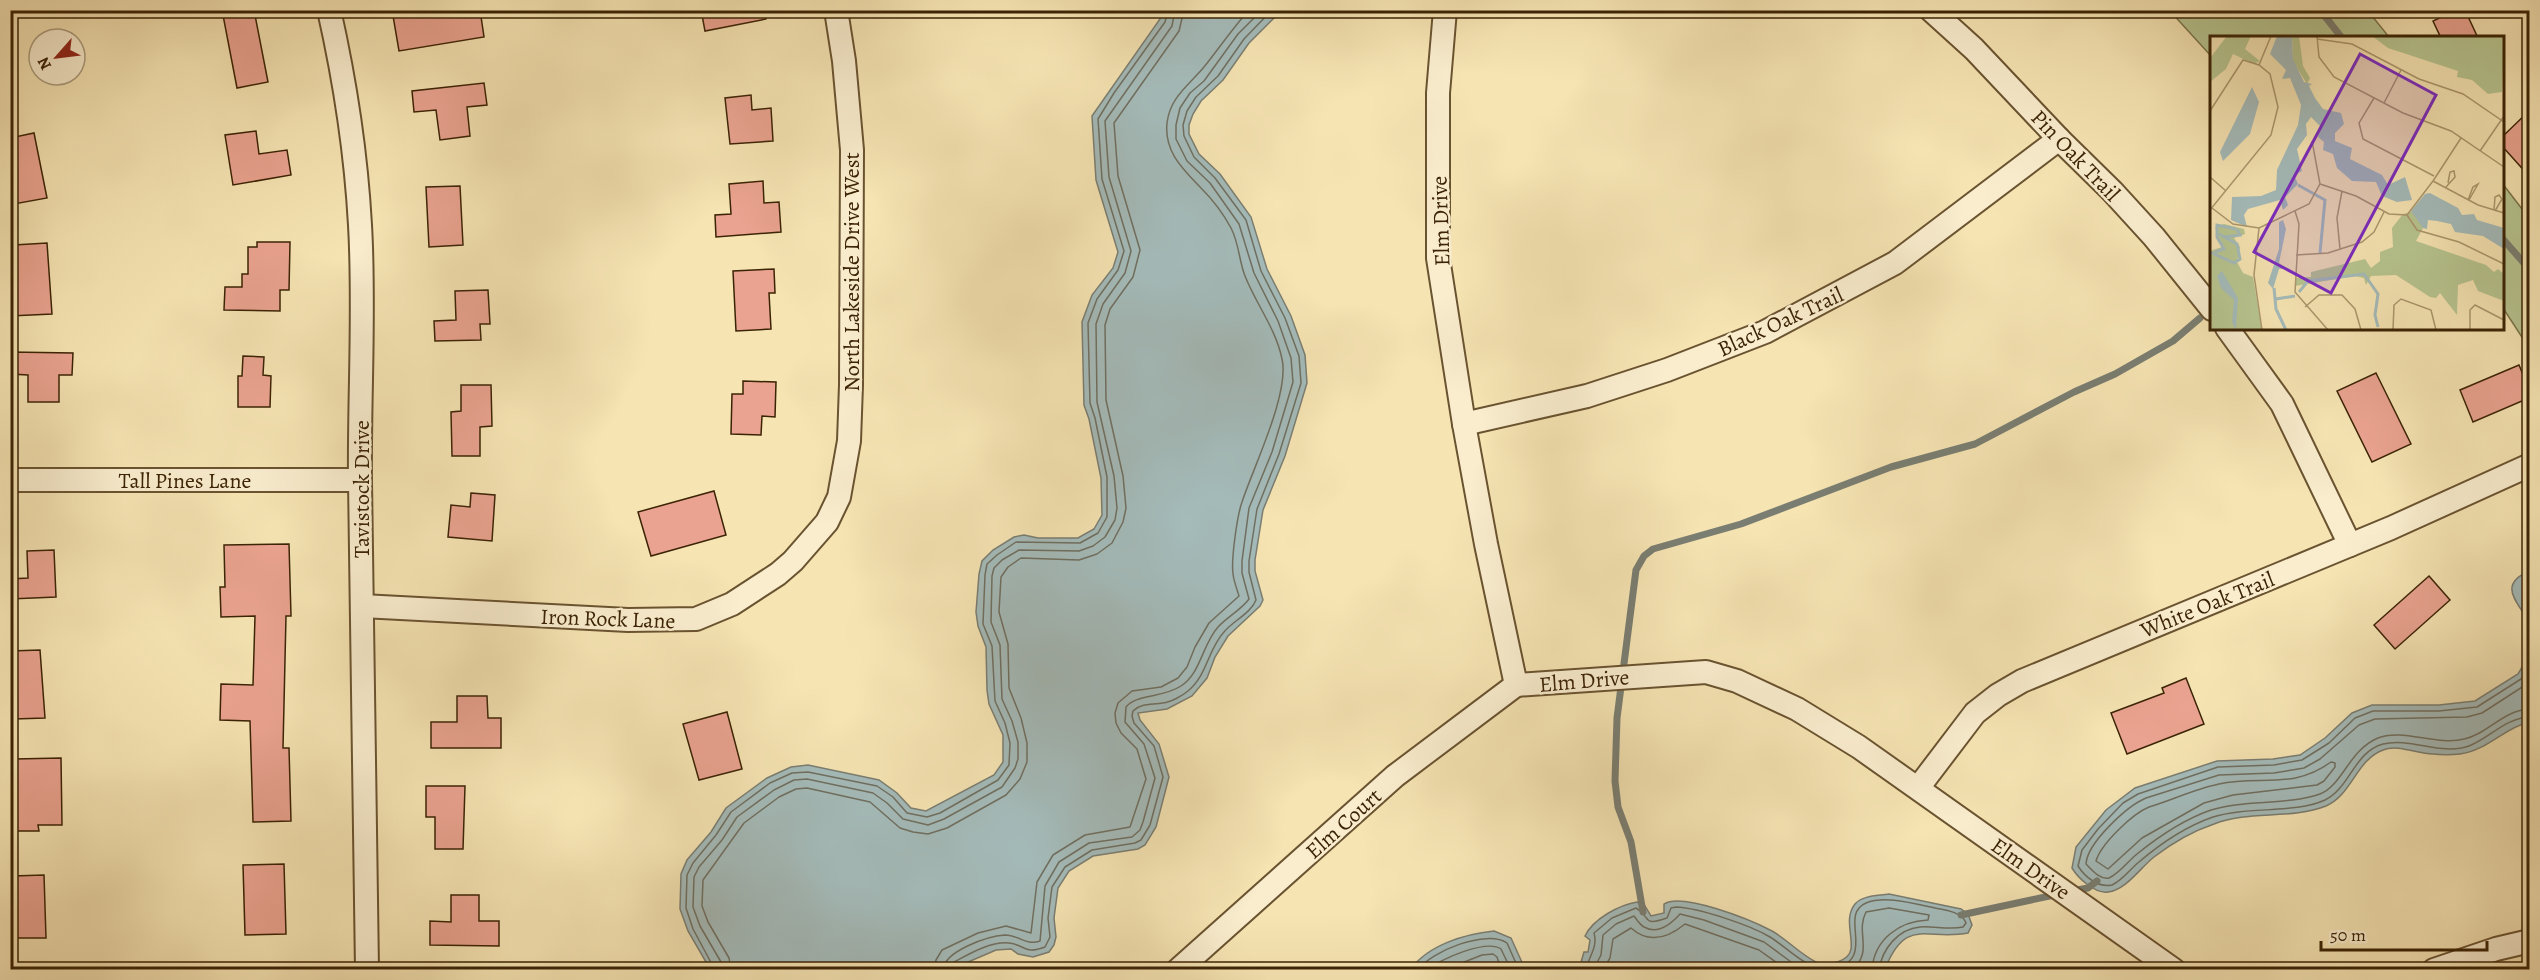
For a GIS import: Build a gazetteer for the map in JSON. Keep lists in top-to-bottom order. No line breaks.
{"streets":{"street":["Pin Oak Trail","Elm Drive","North Lakeside Drive West","Black Oak Trail","Tall Pines Lane","Tavistock Drive","White Oak Trail","Iron Rock Lane","Elm Court"]},"crossings":[["Pin Oak Trail","Black Oak Trail"],["Elm Drive","Black Oak Trail"],["Elm Drive","White Oak Trail"],["Elm Drive","Elm Court"],["North Lakeside Drive West","Iron Rock Lane"],["Tall Pines Lane","Tavistock Drive"],["Tavistock Drive","Iron Rock Lane"]],"scale_bar":"50 m","north":"bottom left"}
